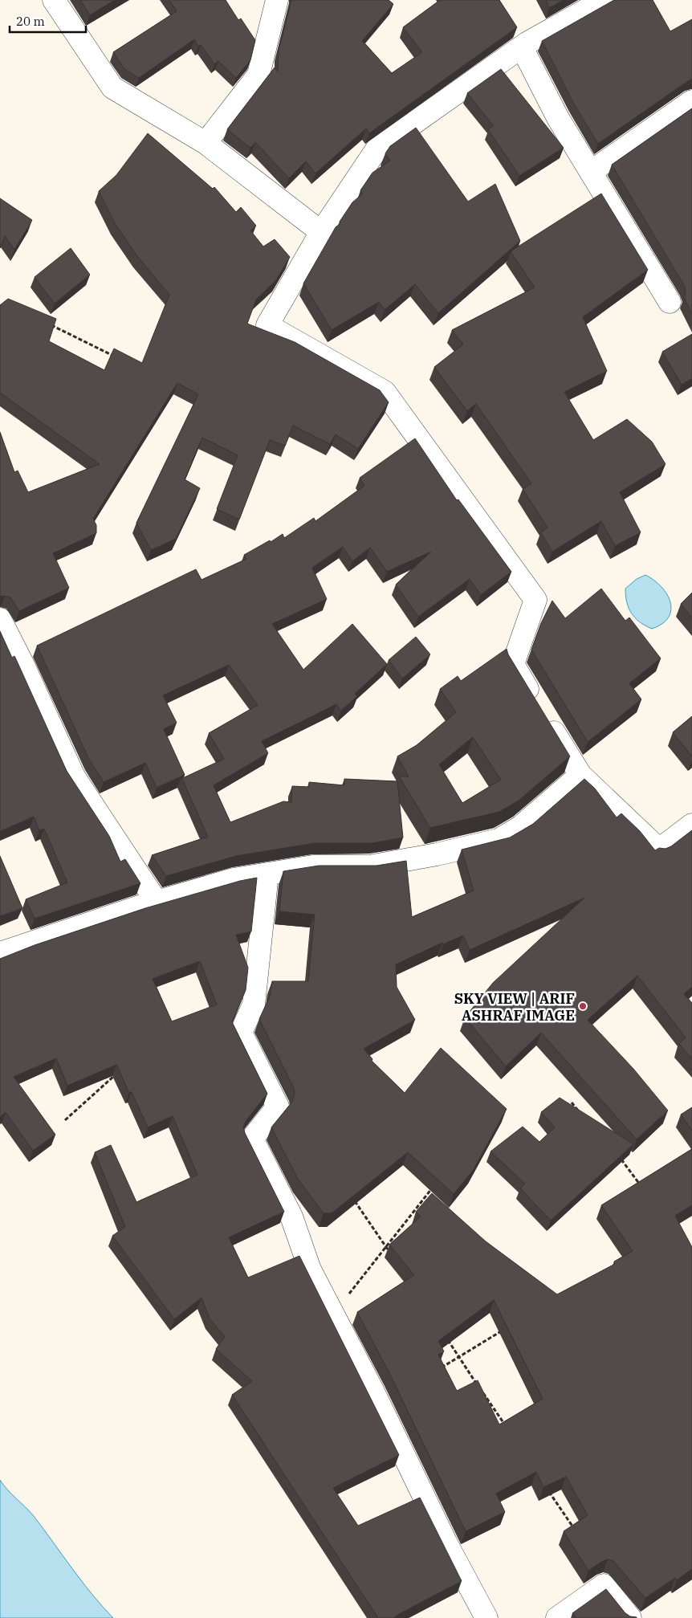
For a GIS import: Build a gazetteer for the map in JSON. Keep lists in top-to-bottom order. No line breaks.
{"places":["SKY VIEW | ARIF ASHRAF IMAGE"],"scale_bar":"20 m"}
